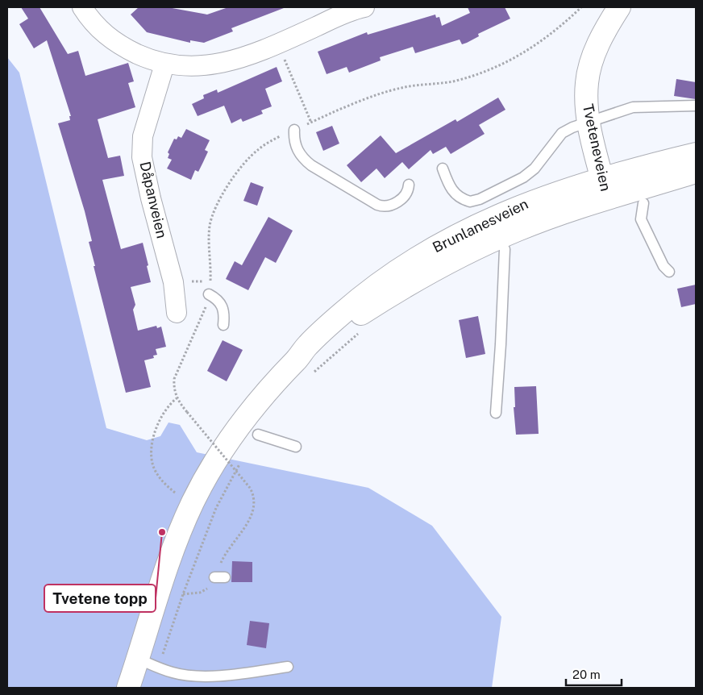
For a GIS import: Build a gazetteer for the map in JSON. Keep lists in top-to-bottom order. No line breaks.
{"streets":{"main road":["Tveteneveien","Brunlanesveien"],"street":["Dåpanveien"]},"crossings":[["Tveteneveien","Brunlanesveien"]],"places":["Tvetene topp"],"scale_bar":"20 m"}
